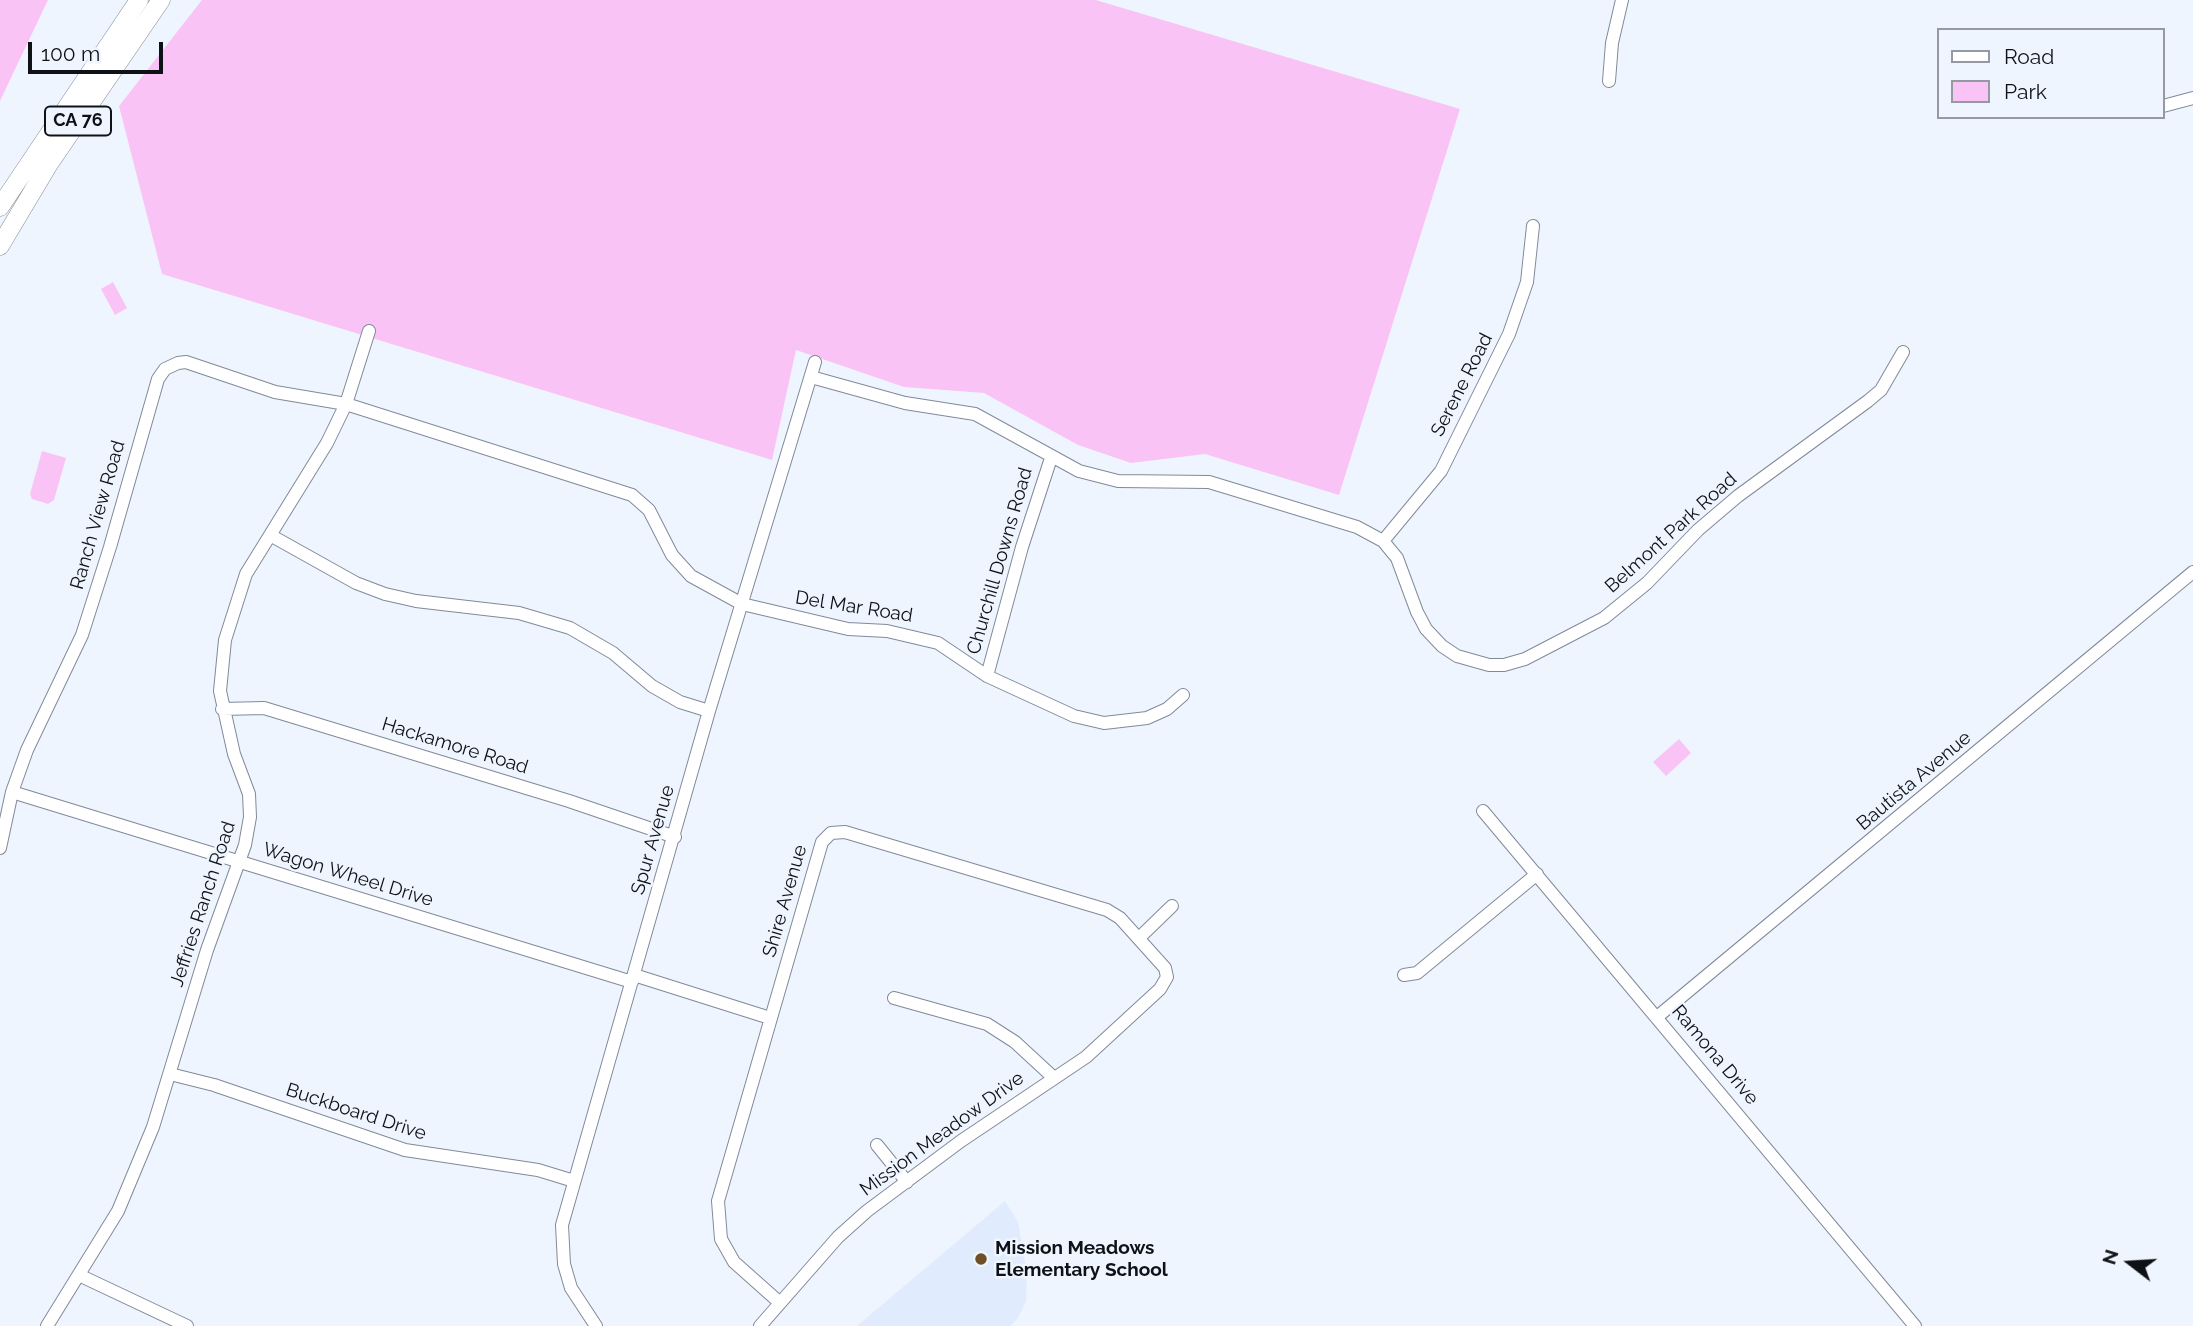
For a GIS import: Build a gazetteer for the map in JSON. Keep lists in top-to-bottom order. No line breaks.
{"streets":{"highway":["CA 76"],"street":["Serene Road","Ranch View Road","Belmont Park Road","Churchill Downs Road","Del Mar Road","Hackamore Road","Bautista Avenue","Spur Avenue","Wagon Wheel Drive","Shire Avenue","Jeffries Ranch Road","Ramona Drive","Buckboard Drive","Mission Meadow Drive"]},"crossings":[["Serene Road","Belmont Park Road"],["Ranch View Road","Del Mar Road"],["Ranch View Road","Wagon Wheel Drive"],["Ranch View Road","Jeffries Ranch Road"],["Churchill Downs Road","Del Mar Road"],["Del Mar Road","Spur Avenue"],["Del Mar Road","Jeffries Ranch Road"],["Hackamore Road","Spur Avenue"],["Hackamore Road","Jeffries Ranch Road"],["Bautista Avenue","Ramona Drive"],["Spur Avenue","Wagon Wheel Drive"],["Spur Avenue","Buckboard Drive"],["Wagon Wheel Drive","Shire Avenue"],["Wagon Wheel Drive","Jeffries Ranch Road"],["Shire Avenue","Mission Meadow Drive"],["Jeffries Ranch Road","Buckboard Drive"]],"places":["Mission Meadows Elementary School"],"legend":["Road","Park"],"scale_bar":"100 m","north":"left"}
